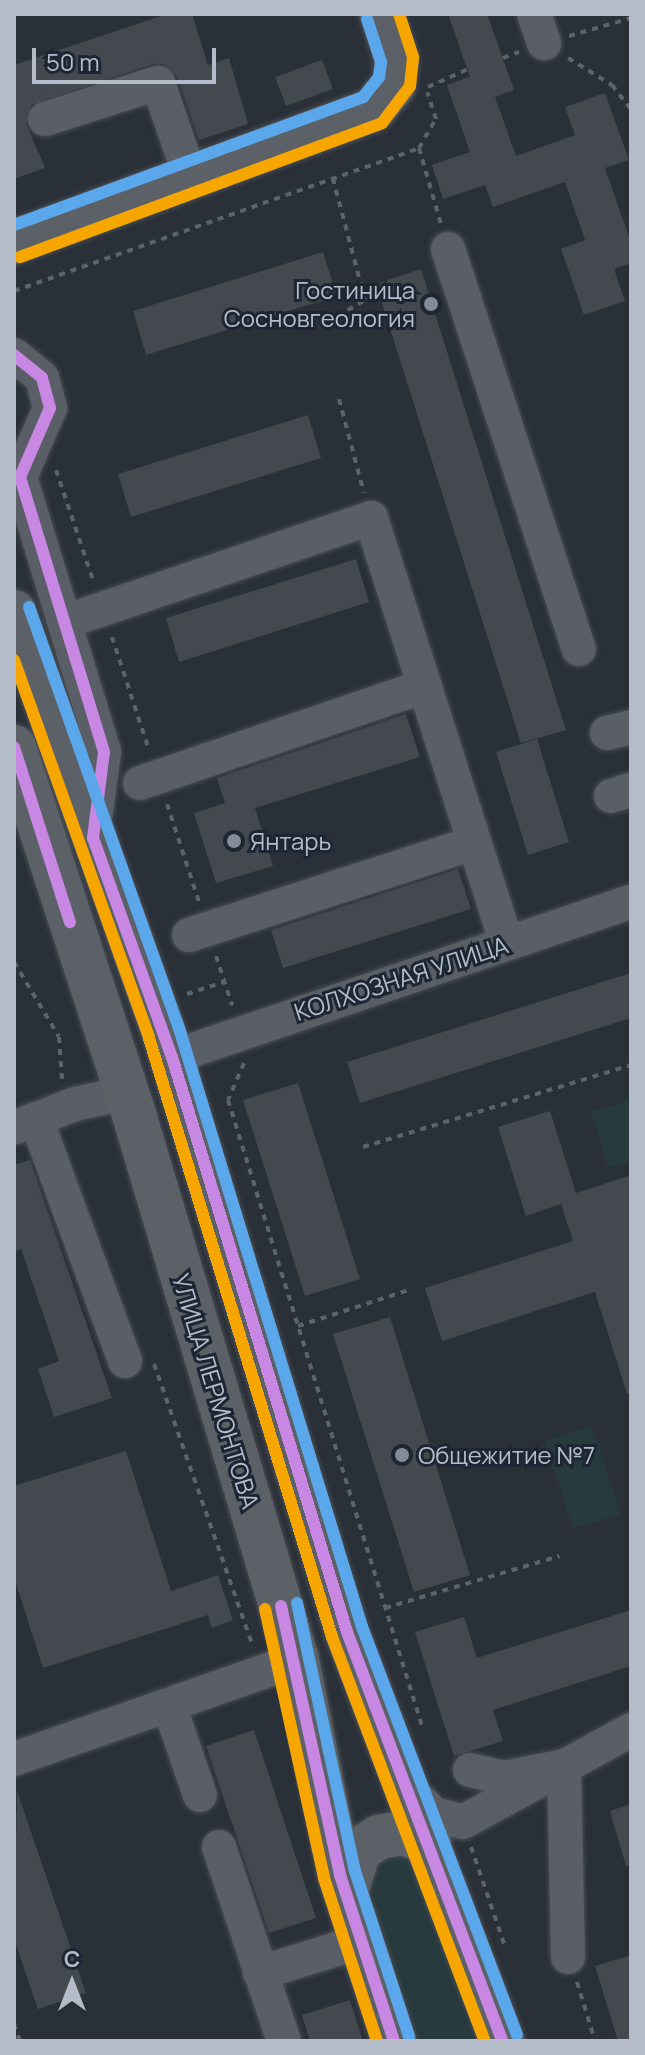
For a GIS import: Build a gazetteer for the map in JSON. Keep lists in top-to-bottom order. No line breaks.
{"streets":{"main road":["УЛИЦА ЛЕРМОНТОВА"],"street":["КОЛХОЗНАЯ УЛИЦА"]},"places":["Гостиница Сосновгеология","Янтарь","Общежитие №7"],"scale_bar":"50 m","north":"top"}
